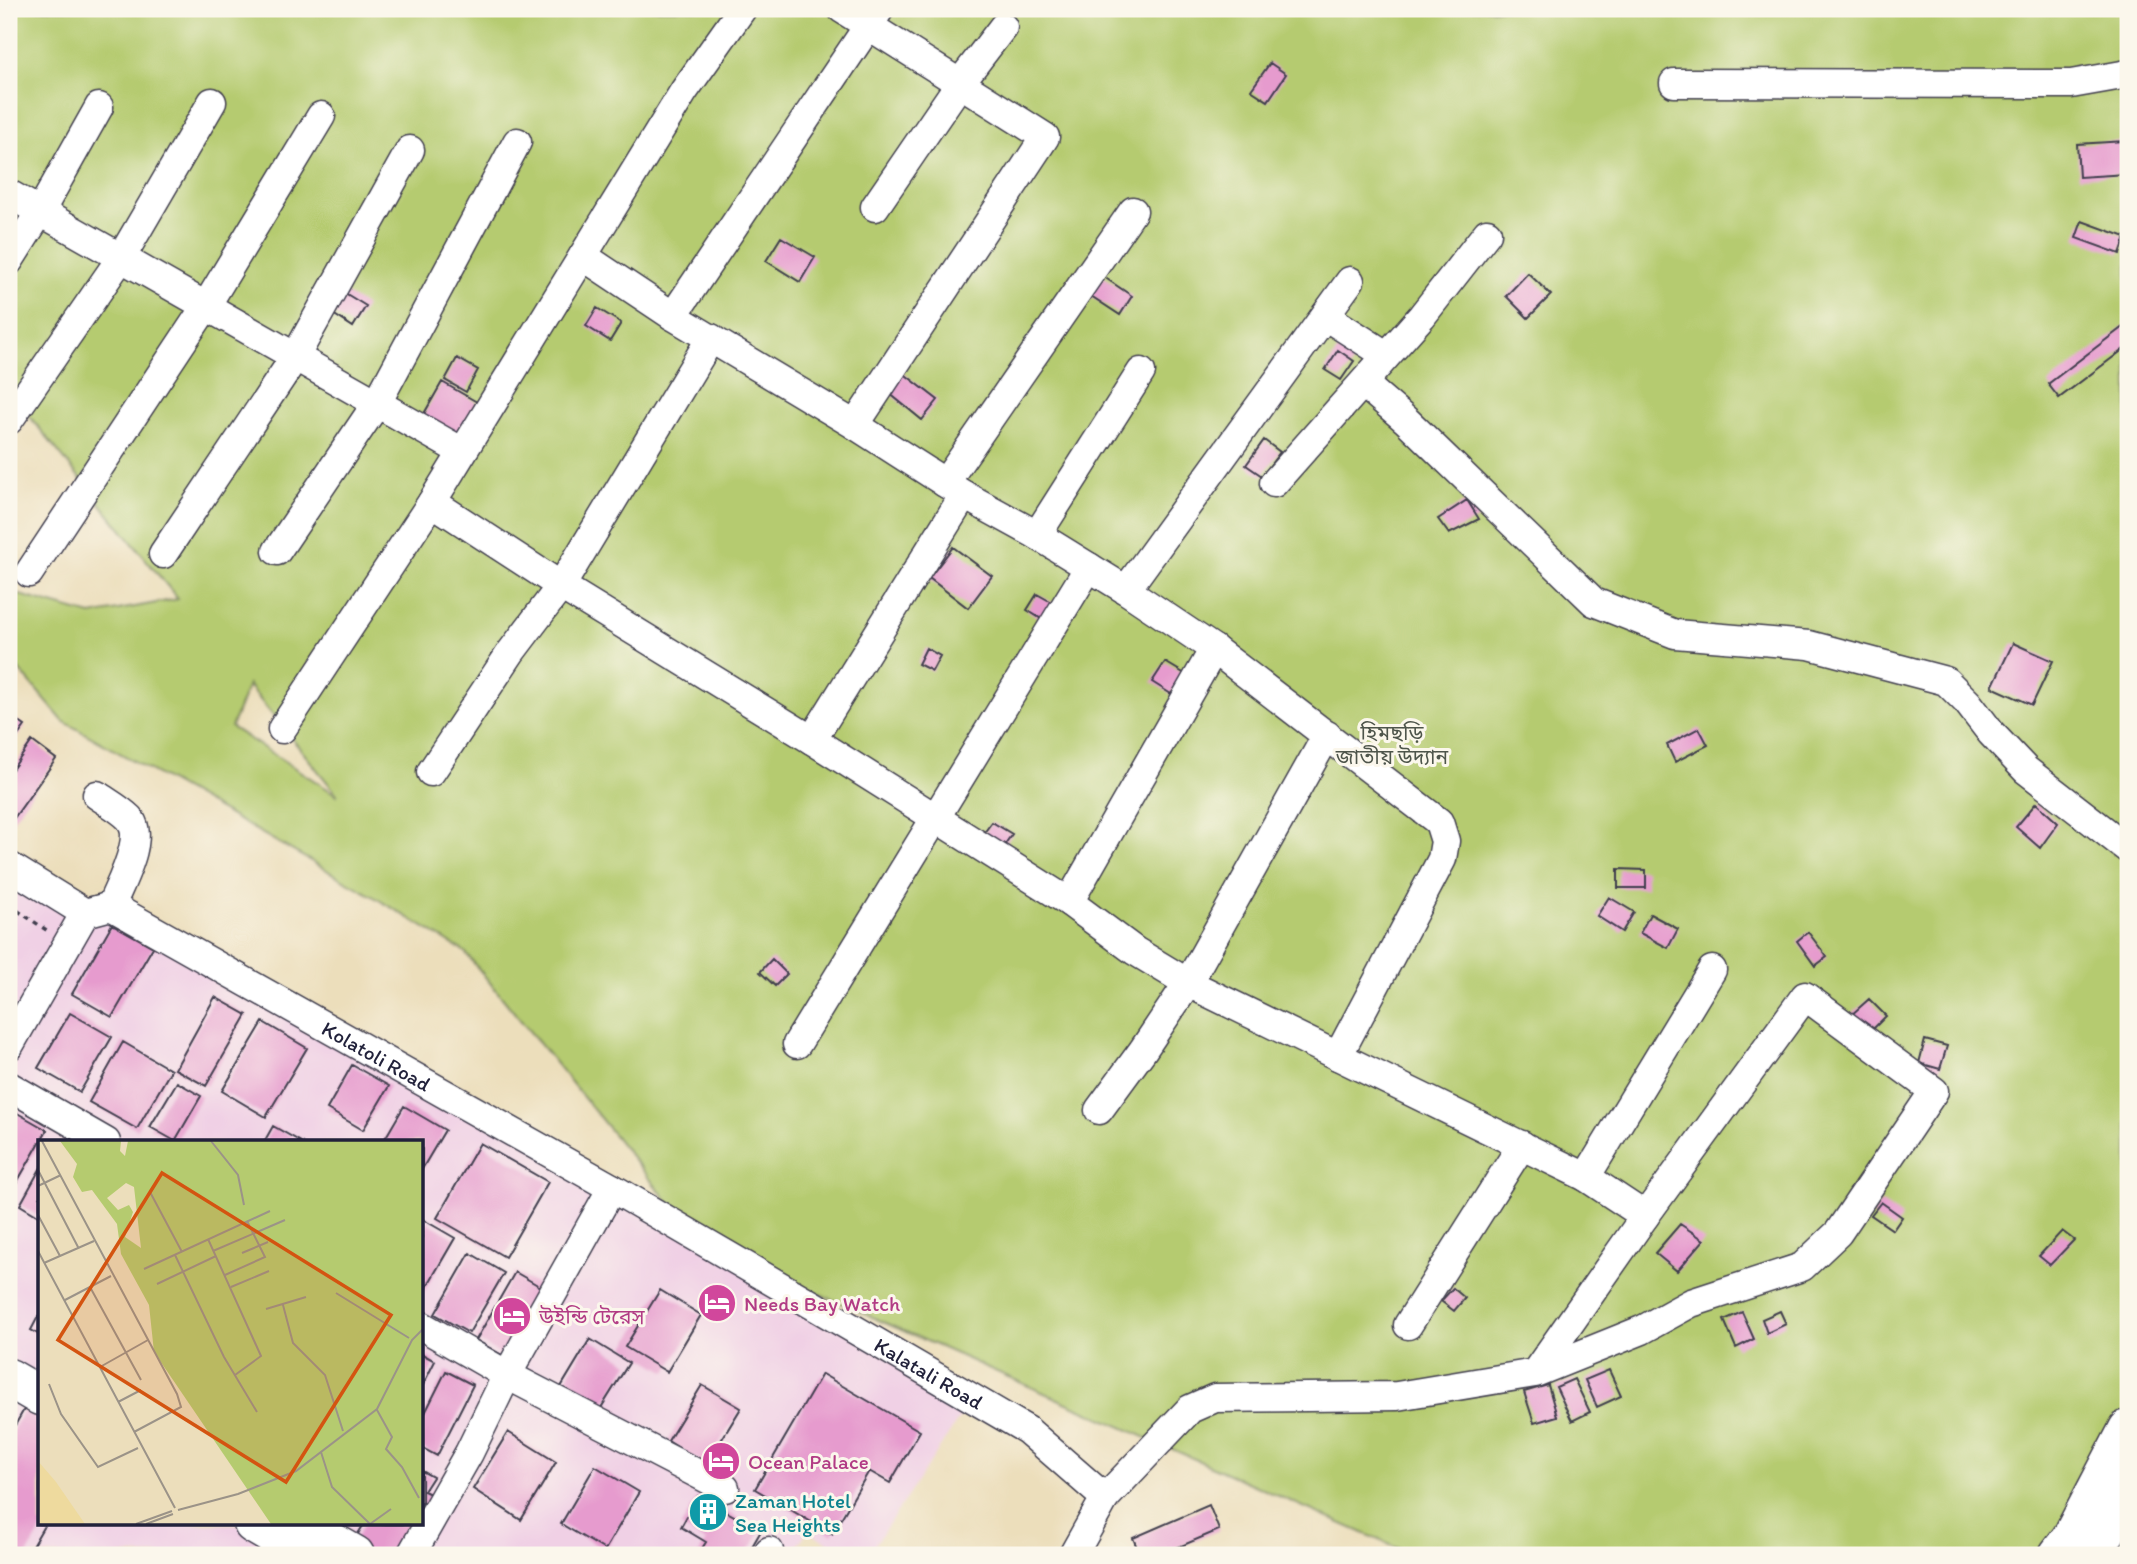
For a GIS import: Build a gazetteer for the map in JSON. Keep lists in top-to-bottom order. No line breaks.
{"streets":{"street":["Kolatoli Road","Kalatali Road"]},"crossings":[["Kolatoli Road","Kalatali Road"]],"parks":["হিমছড়ি জাতীয় উদ্যান"],"places":{"hotel":["Needs Bay Watch","উইন্ডি টেরেস","Ocean Palace"],"building":["Zaman Hotel Sea Heights"]}}
